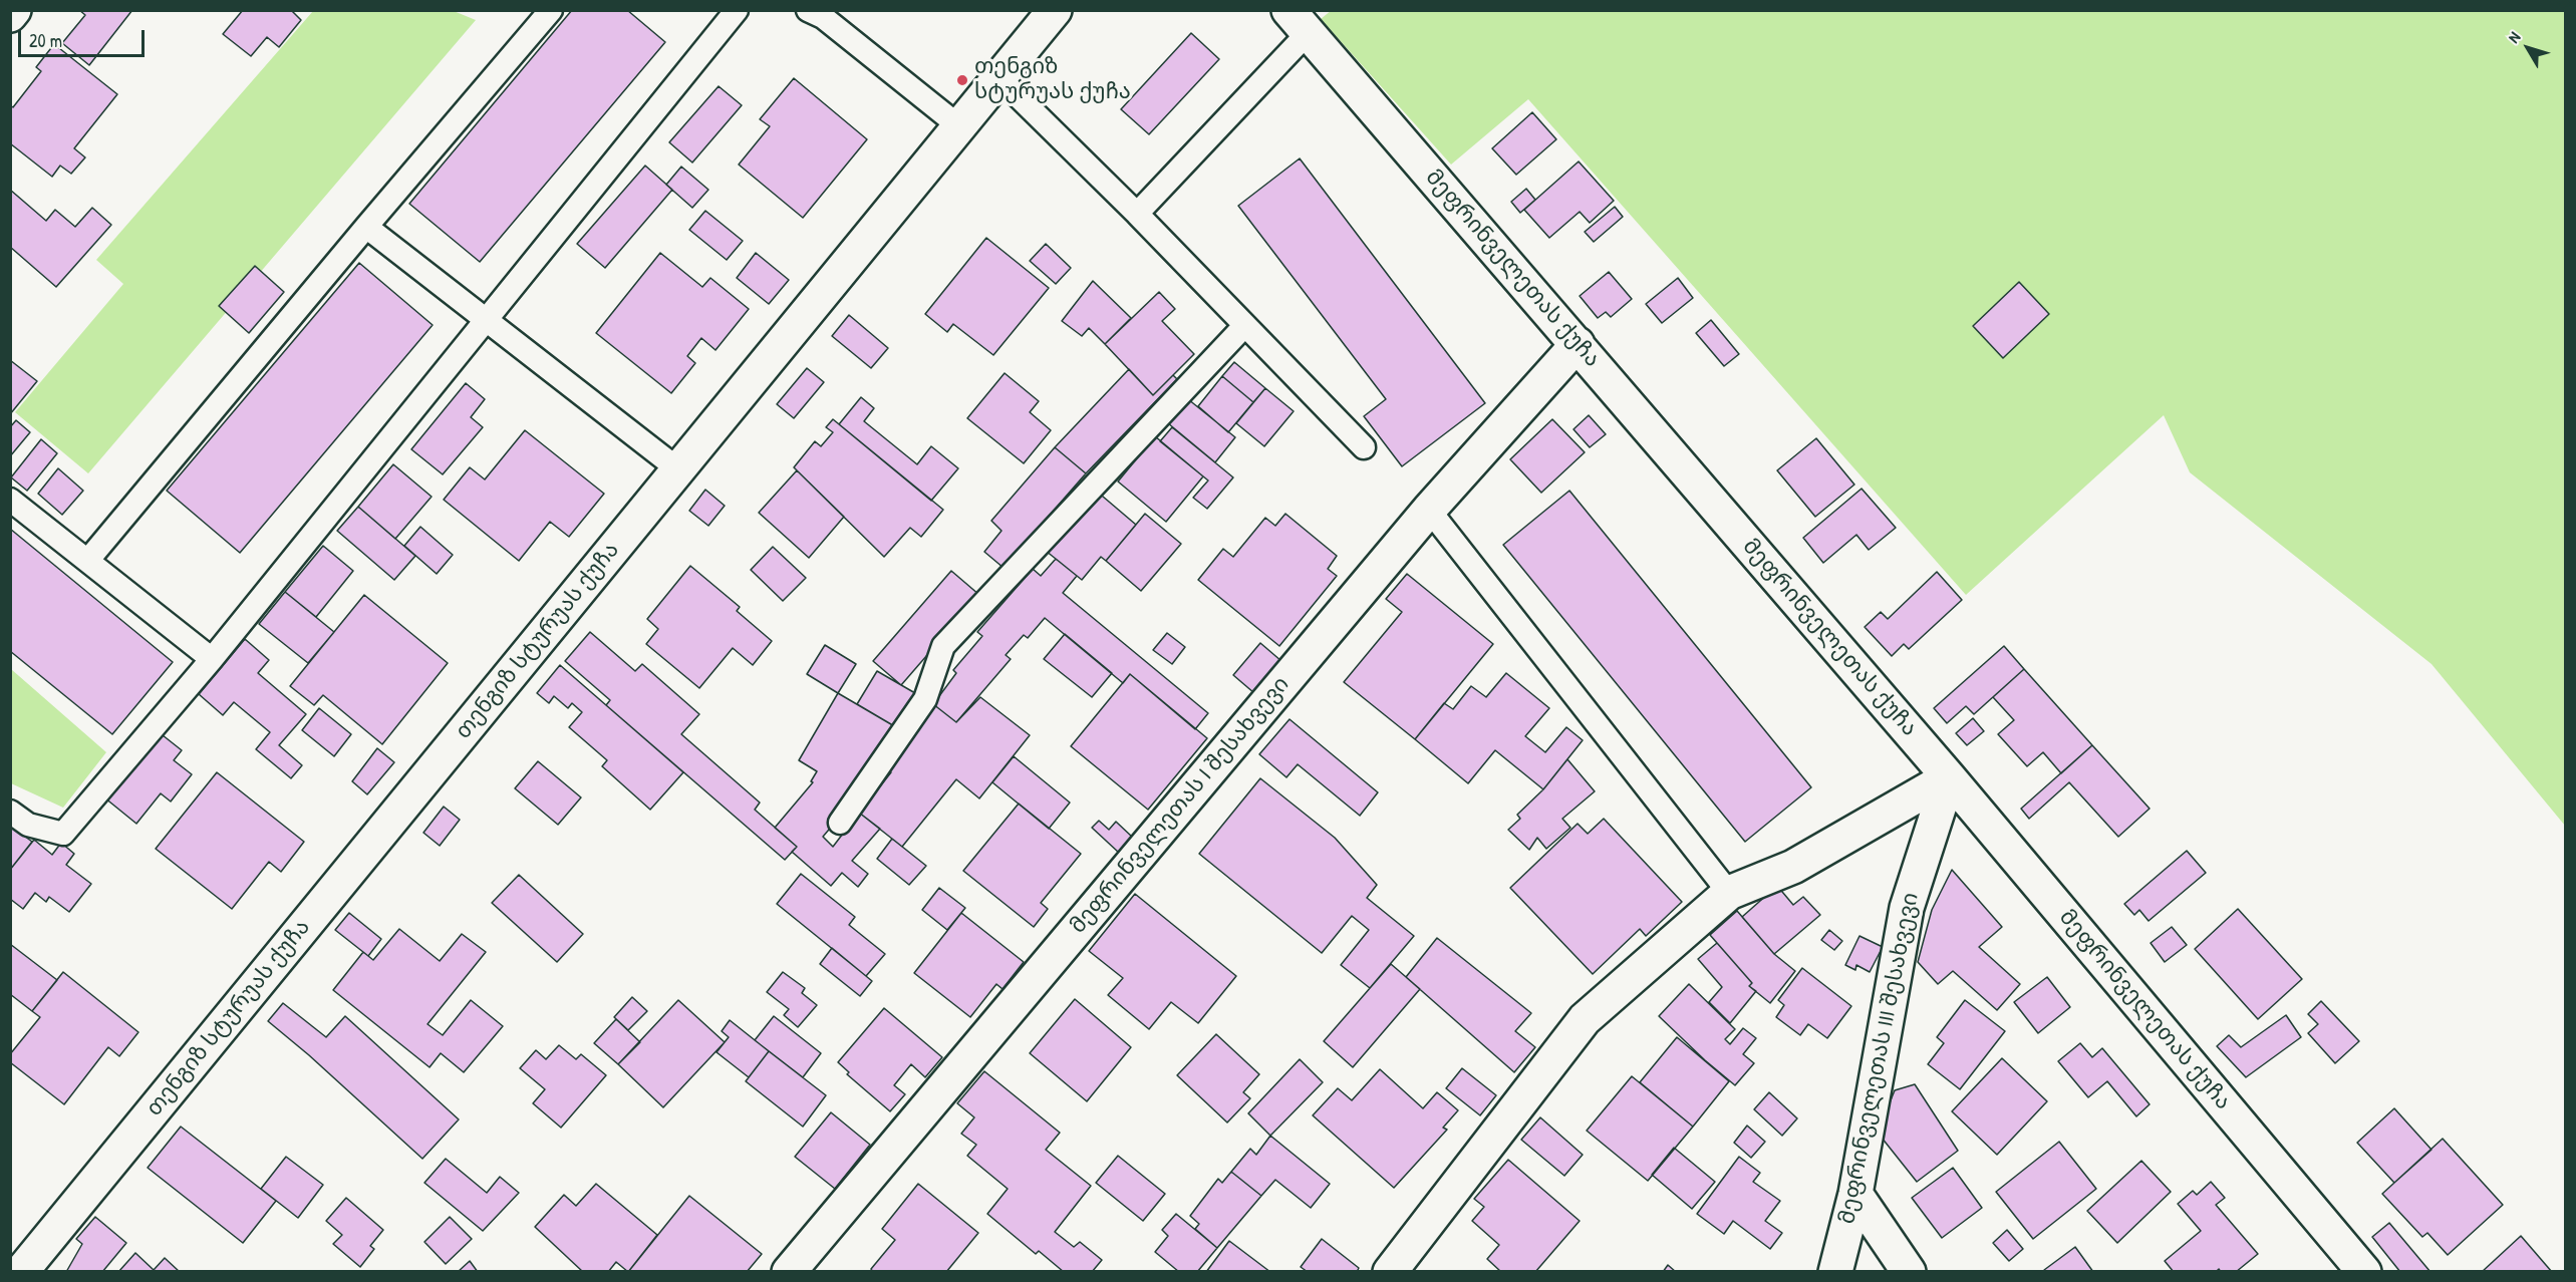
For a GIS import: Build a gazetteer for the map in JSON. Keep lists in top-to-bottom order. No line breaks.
{"streets":{"street":["მეფრინველეთას ქუჩა","თენგიზ სტურუას ქუჩა","მეფრინველეთას I შესახვევი","მეფრინველეთას III შესახვევი"]},"crossings":[["მეფრინველეთას ქუჩა","მეფრინველეთას I შესახვევი"],["მეფრინველეთას ქუჩა","მეფრინველეთას III შესახვევი"]],"places":["თენგიზ სტურუას ქუჩა"],"scale_bar":"20 m","north":"top left"}
